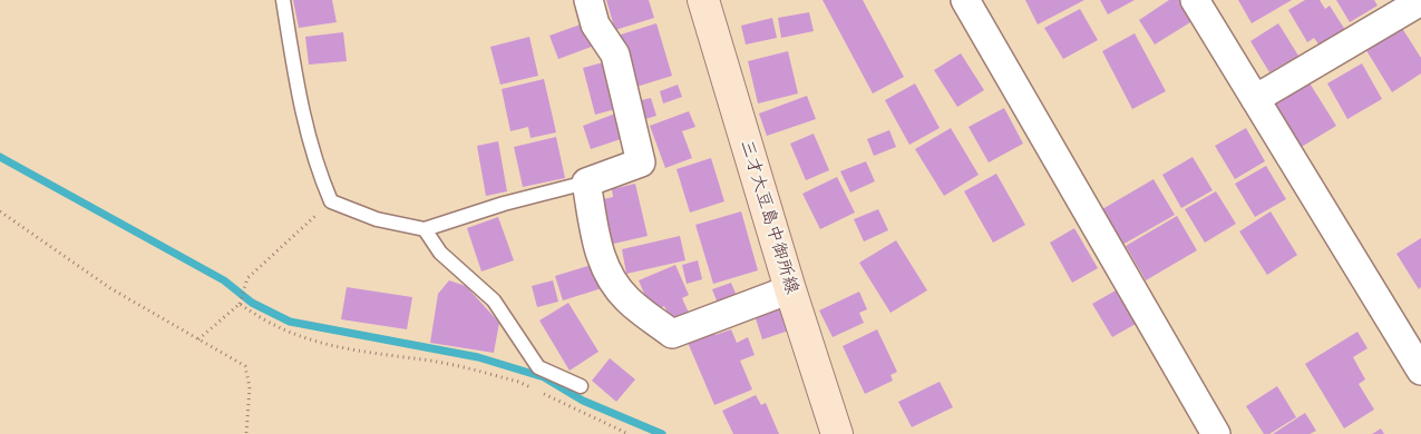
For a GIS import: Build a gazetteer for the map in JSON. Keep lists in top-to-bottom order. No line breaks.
{"streets":{"main road":["三才大豆島中御所線"]}}
